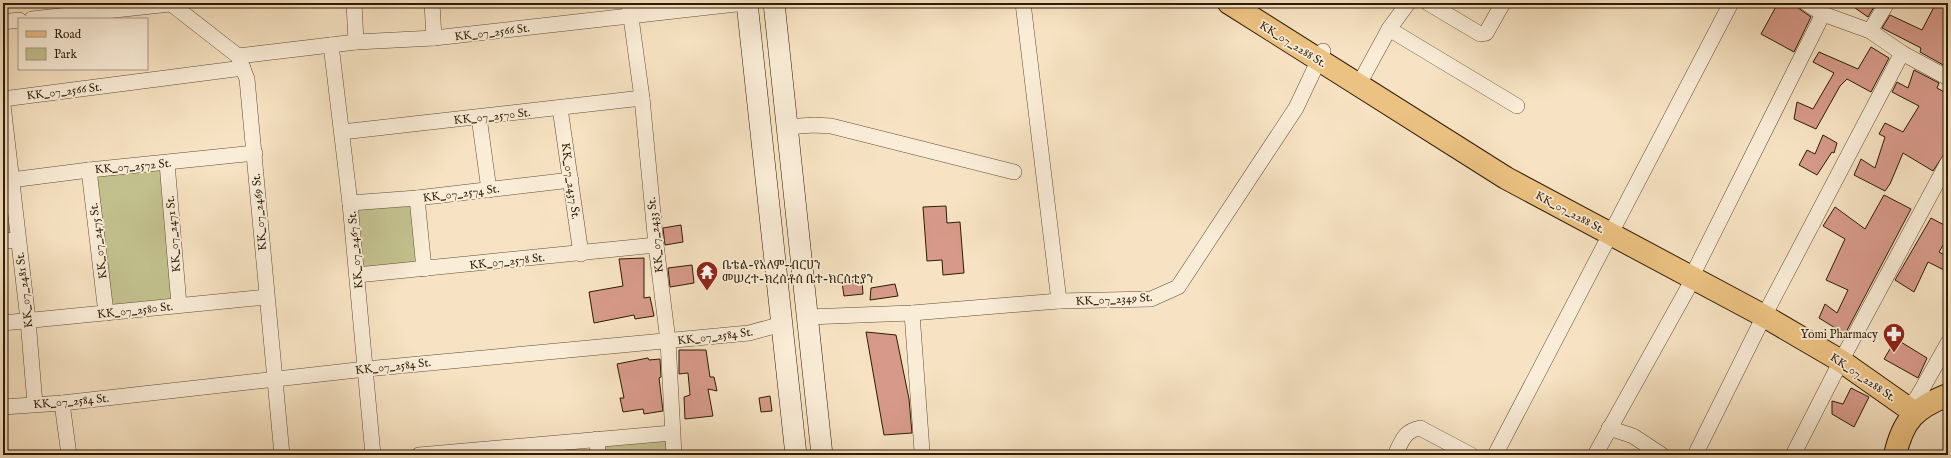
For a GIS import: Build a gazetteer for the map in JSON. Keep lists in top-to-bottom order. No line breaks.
{"streets":{"main road":["KK_07_2288 St."],"street":["KK_07_2566 St.","KK_07_2570 St.","KK_07_2572 St.","KK_07_2437 St.","KK_07_2574 St.","KK_07_2469 St.","KK_07_2471 St.","KK_07_2433 St.","KK_07_2475 St.","KK_07_2467 St.","KK_07_2578 St.","KK_07_2481 St.","KK_07_2349 St.","KK_07_2580 St.","KK_07_2584 St."]},"crossings":[["KK_07_2566 St.","KK_07_2469 St."],["KK_07_2566 St.","KK_07_2433 St."],["KK_07_2566 St.","KK_07_2467 St."],["KK_07_2288 St.","KK_07_2349 St."],["KK_07_2570 St.","KK_07_2437 St."],["KK_07_2570 St.","KK_07_2433 St."],["KK_07_2570 St.","KK_07_2467 St."],["KK_07_2572 St.","KK_07_2469 St."],["KK_07_2572 St.","KK_07_2471 St."],["KK_07_2572 St.","KK_07_2475 St."],["KK_07_2572 St.","KK_07_2481 St."],["KK_07_2437 St.","KK_07_2574 St."],["KK_07_2437 St.","KK_07_2578 St."],["KK_07_2574 St.","KK_07_2467 St."],["KK_07_2469 St.","KK_07_2580 St."],["KK_07_2469 St.","KK_07_2584 St."],["KK_07_2471 St.","KK_07_2580 St."],["KK_07_2433 St.","KK_07_2578 St."],["KK_07_2433 St.","KK_07_2584 St."],["KK_07_2475 St.","KK_07_2580 St."],["KK_07_2467 St.","KK_07_2578 St."],["KK_07_2467 St.","KK_07_2584 St."],["KK_07_2481 St.","KK_07_2580 St."],["KK_07_2481 St.","KK_07_2584 St."]],"places":{"temple":["ቤቴል-የአለም-ብርሀን መሠረተ-ክረስቶስ ቤተ-ክርስቲያን"],"pharmacy":["Yomi Pharmacy"]},"legend":["Road","Park"]}
